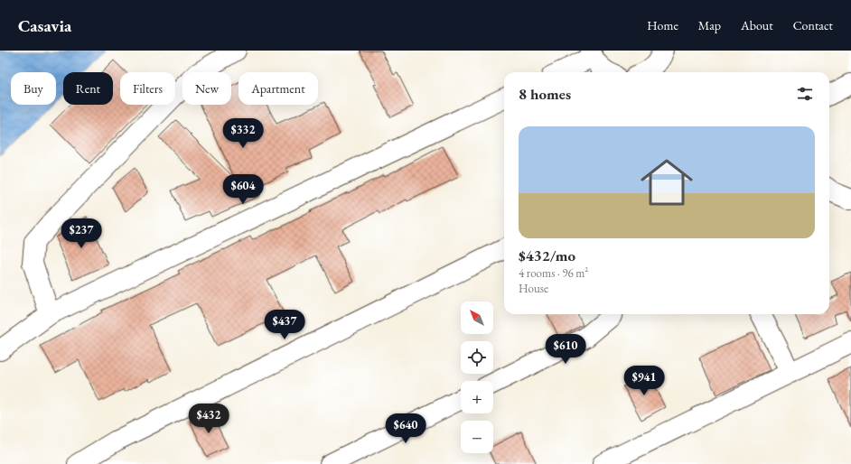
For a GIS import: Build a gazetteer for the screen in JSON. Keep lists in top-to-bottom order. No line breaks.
{"north":"top left","page":{"header":"Casavia","nav":["Home","Map","About","Contact"],"chip":["Buy","Rent","Filters","New","Apartment"],"heading":"8 homes","list":[{"name":"$432/mo","note":"4 rooms · 96 m² · House"}],"price":["$332","$604","$237","$437","$610","$941","$432","$640"],"map_buttons":["+","−"]}}
